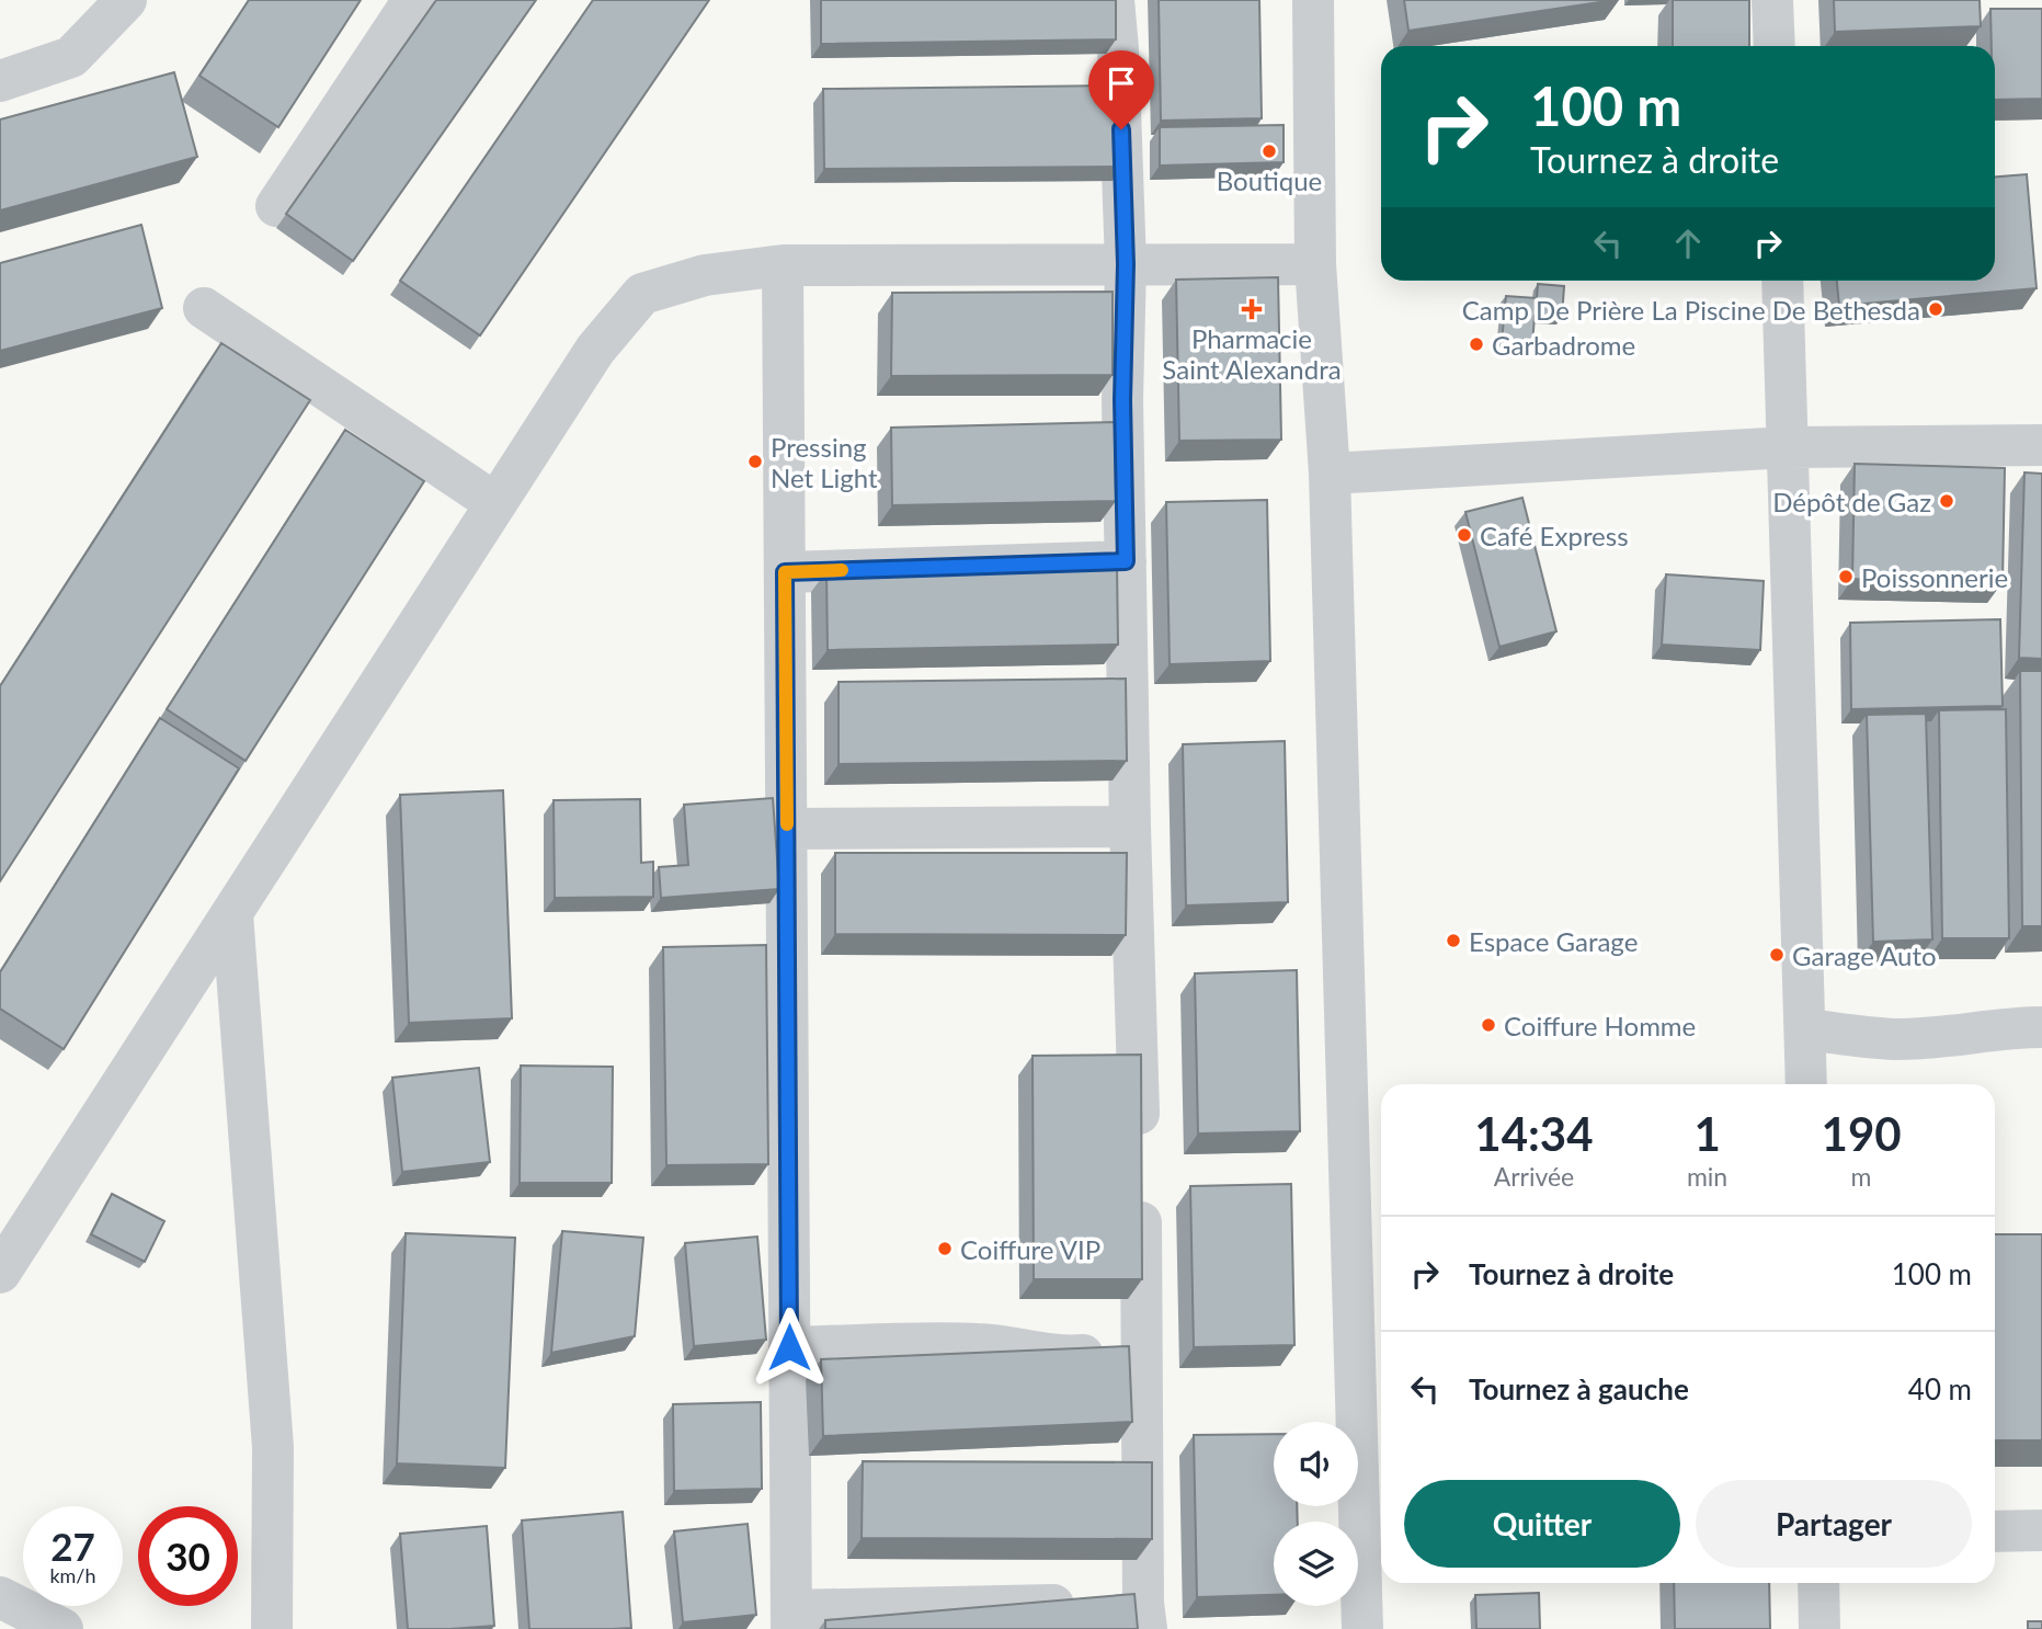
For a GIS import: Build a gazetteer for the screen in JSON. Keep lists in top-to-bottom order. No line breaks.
{"places":{"other":["Boutique","Camp De Prière La Piscine De Bethesda","Garbadrome","Pressing Net Light","Dépôt de Gaz","Café Express","Poissonnerie","Espace Garage","Garage Auto","Coiffure Homme","Coiffure VIP"],"health":["Pharmacie Saint Alexandra"]},"page":{"turn":["100 m","Tournez à droite"],"eta":["14:34","Arrivée","1","min","190","m"],"list":[{"name":"Tournez à droite","value":"100 m"},{"name":"Tournez à gauche","value":"40 m"}],"buttons":["Quitter","Partager"],"speed":"27 km/h","limit":"30"}}
